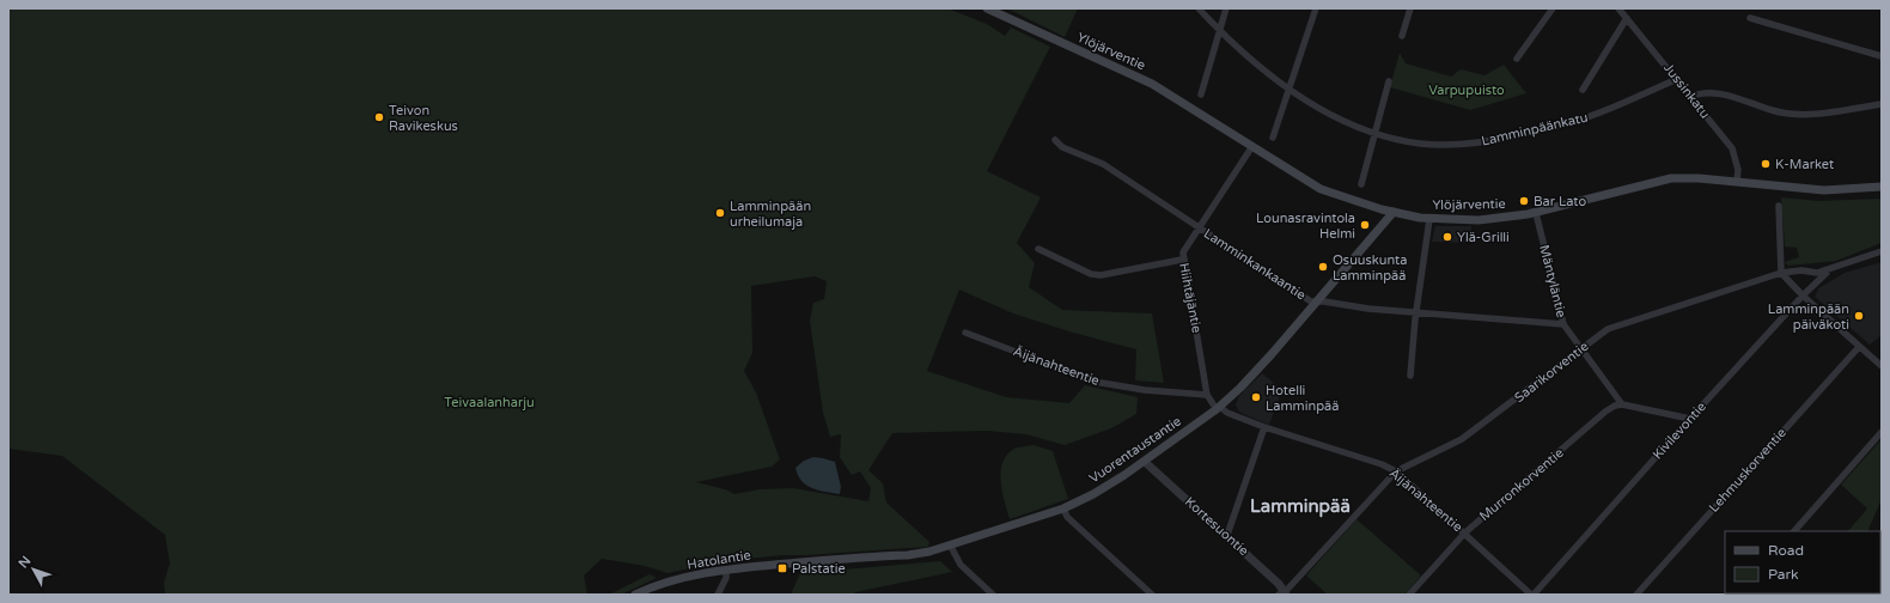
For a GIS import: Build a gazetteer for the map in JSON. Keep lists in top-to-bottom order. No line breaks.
{"streets":{"main road":["Ylöjärventie","Vuorentaustantie","Hatolantie"],"street":["Jussinkatu","Lamminpäänkatu","Lamminkankaantie","Mäntyläntie","Hiihtäjäntie","Äijänahteentie","Saarikorventie","Kivilevontie","Lehmuskorventie","Murronkorventie","Kortesuontie"]},"crossings":[["Ylöjärventie","Jussinkatu"],["Ylöjärventie","Mäntyläntie"],["Ylöjärventie","Hiihtäjäntie"],["Ylöjärventie","Vuorentaustantie"],["Jussinkatu","Lamminpäänkatu"],["Lamminkankaantie","Mäntyläntie"],["Lamminkankaantie","Hiihtäjäntie"],["Lamminkankaantie","Vuorentaustantie"],["Mäntyläntie","Saarikorventie"],["Mäntyläntie","Murronkorventie"],["Hiihtäjäntie","Äijänahteentie"],["Hiihtäjäntie","Vuorentaustantie"],["Äijänahteentie","Saarikorventie"],["Äijänahteentie","Kivilevontie"],["Äijänahteentie","Vuorentaustantie"],["Äijänahteentie","Murronkorventie"],["Saarikorventie","Kivilevontie"],["Saarikorventie","Kortesuontie"],["Vuorentaustantie","Kortesuontie"],["Vuorentaustantie","Hatolantie"]],"districts":["Lamminpää"],"parks":["Varpupuisto","Teivaalanharju"],"places":{"other":["Teivon Ravikeskus","K-Market","Bar Lato","Lamminpään urheilumaja","Lounasravintola Helmi","Ylä-Grilli","Osuuskunta Lamminpää","Lamminpään päiväkoti","Hotelli Lamminpää"],"transit":["Palstatie"]},"legend":["Road","Park"],"north":"top left"}
